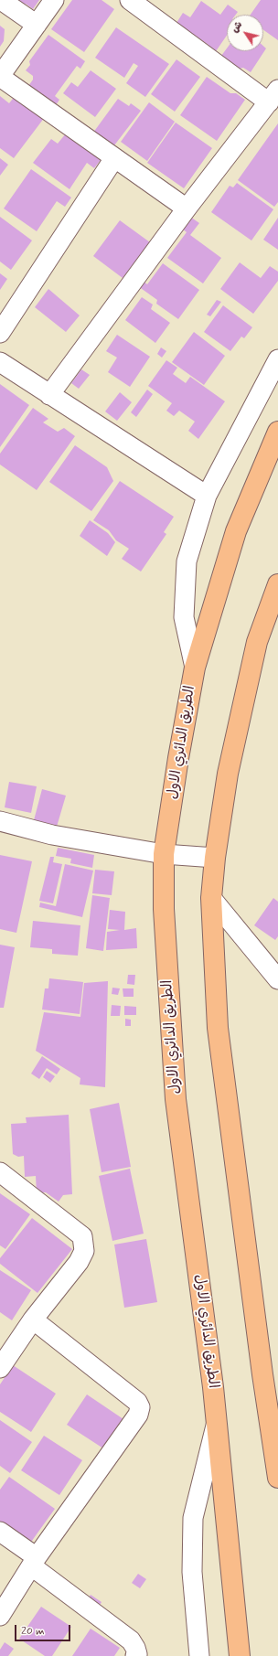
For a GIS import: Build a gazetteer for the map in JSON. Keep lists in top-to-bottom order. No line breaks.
{"streets":{"main road":["الطريق الدائري الاول"]},"scale_bar":"20 m","north":"top left"}
